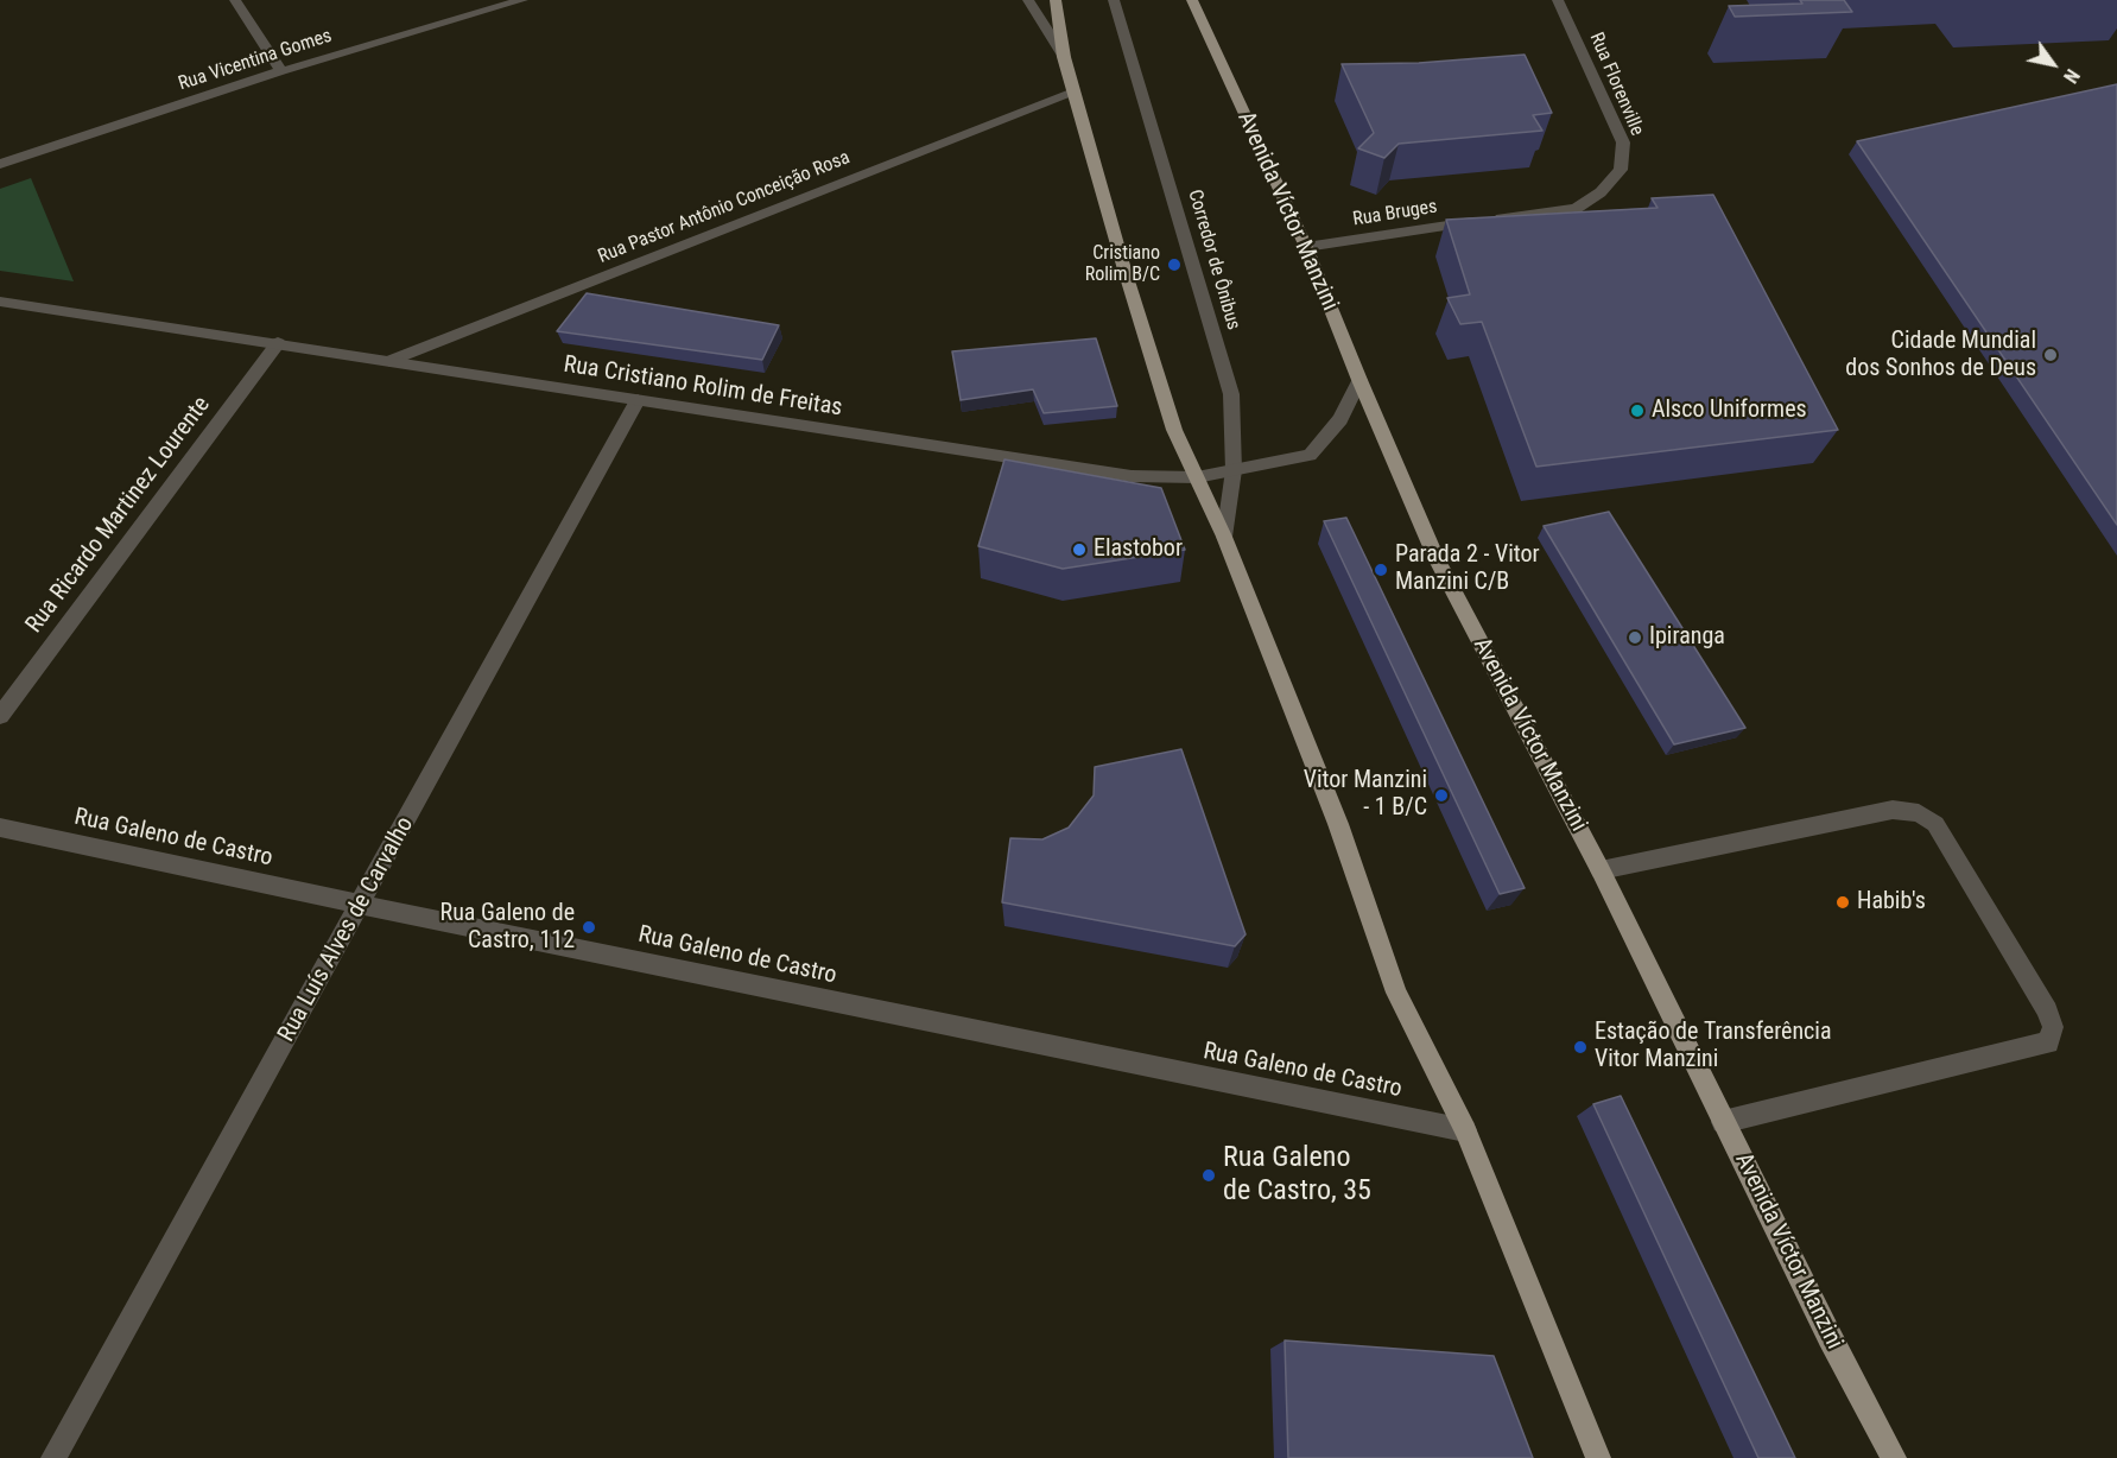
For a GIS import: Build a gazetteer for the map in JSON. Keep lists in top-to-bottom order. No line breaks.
{"streets":{"main road":["Avenida Víctor Manzini"],"street":["Rua Vicentina Gomes","Rua Florenville","Rua Pastor Antônio Conceição Rosa","Rua Bruges","Corredor de Ônibus","Rua Cristiano Rolim de Freitas","Rua Ricardo Martinez Lourente","Rua Galeno de Castro","Rua Luís Alves de Carvalho"]},"crossings":[["Rua Florenville","Rua Bruges"],["Rua Pastor Antônio Conceição Rosa","Rua Cristiano Rolim de Freitas"],["Avenida Víctor Manzini","Rua Bruges"],["Avenida Víctor Manzini","Rua Cristiano Rolim de Freitas"],["Corredor de Ônibus","Rua Cristiano Rolim de Freitas"],["Rua Cristiano Rolim de Freitas","Rua Ricardo Martinez Lourente"],["Rua Cristiano Rolim de Freitas","Rua Luís Alves de Carvalho"],["Rua Galeno de Castro","Rua Luís Alves de Carvalho"]],"places":["Cristiano Rolim B/C","Cidade Mundial dos Sonhos de Deus","Alsco Uniformes","Elastobor","Parada 2 - Vitor Manzini C/B","Ipiranga","Vitor Manzini - 1 B/C","Habib's","Rua Galeno de Castro, 112","Estação de Transferência Vitor Manzini","Rua Galeno de Castro, 35"],"north":"bottom right"}
